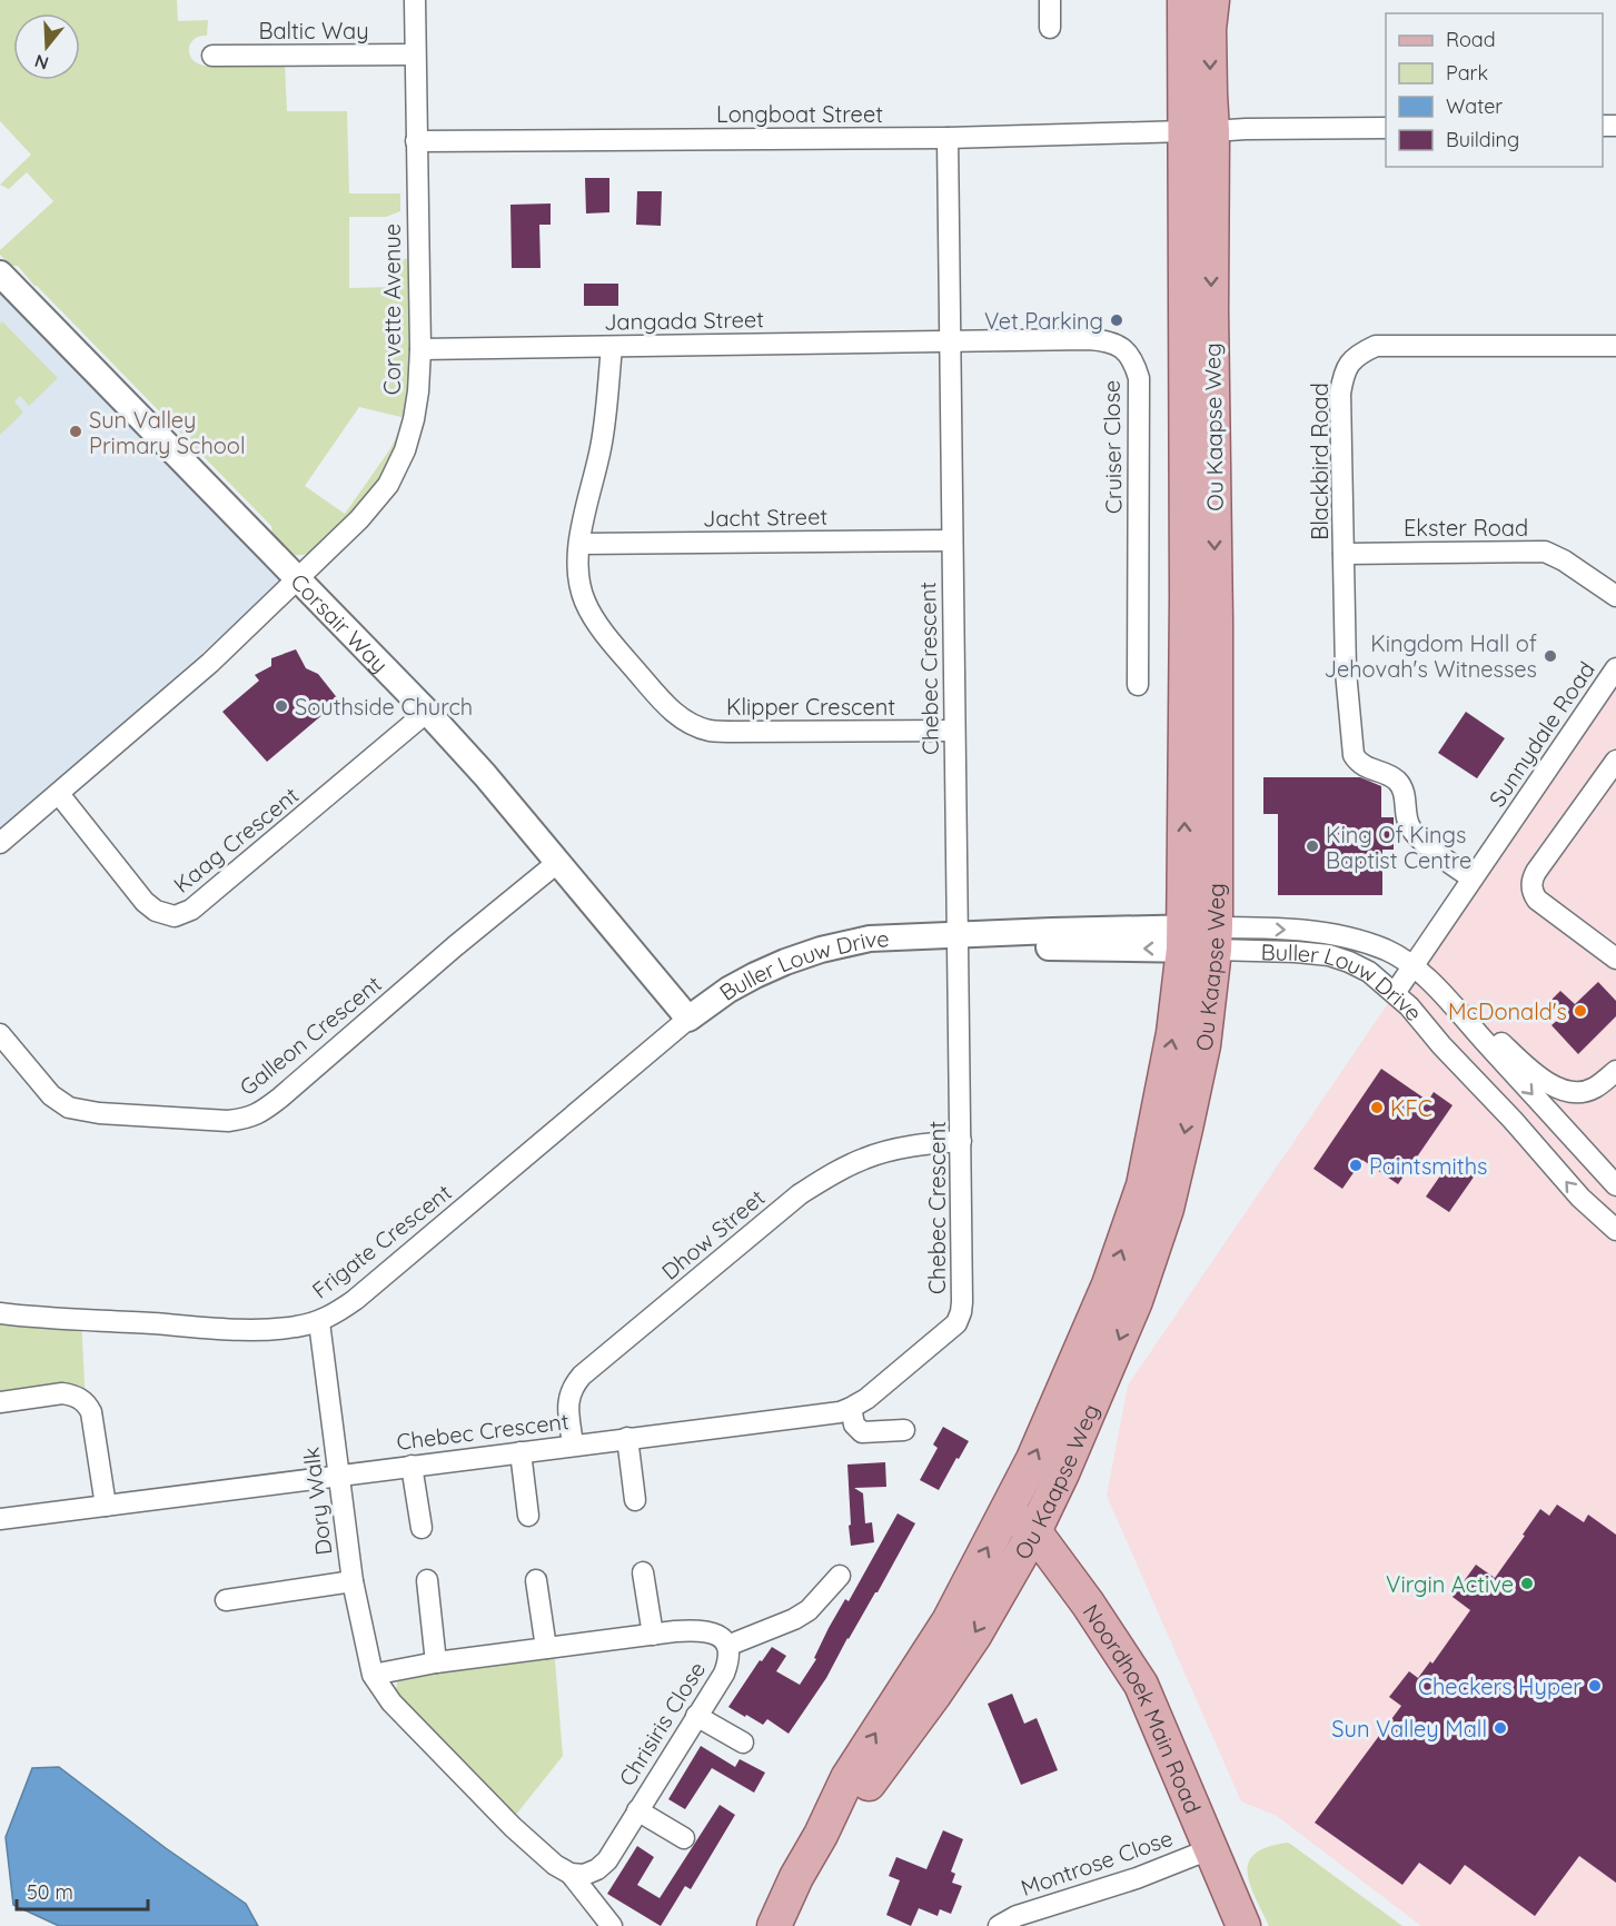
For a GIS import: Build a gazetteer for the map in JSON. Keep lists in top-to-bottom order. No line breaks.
{"streets":{"main road":["Ou Kaapse Weg","Noordhoek Main Road"],"street":["Baltic Way","Longboat Street","Corvette Avenue","Jangada Street","Cruiser Close","Blackbird Road","Jacht Street","Ekster Road","Corsair Way","Chebec Crescent","Klipper Crescent","Sunnydale Road","Kaag Crescent","Buller Louw Drive","Galleon Crescent","Dhow Street","Frigate Crescent","Dory Walk","Chrisiris Close","Montrose Close"]},"crossings":[["Baltic Way","Corvette Avenue"],["Longboat Street","Corvette Avenue"],["Longboat Street","Ou Kaapse Weg"],["Longboat Street","Chebec Crescent"],["Corvette Avenue","Jangada Street"],["Corvette Avenue","Corsair Way"],["Corvette Avenue","Kaag Crescent"],["Jangada Street","Cruiser Close"],["Jangada Street","Chebec Crescent"],["Jangada Street","Klipper Crescent"],["Ou Kaapse Weg","Buller Louw Drive"],["Ou Kaapse Weg","Noordhoek Main Road"],["Cruiser Close","Chebec Crescent"],["Blackbird Road","Ekster Road"],["Blackbird Road","Sunnydale Road"],["Jacht Street","Chebec Crescent"],["Jacht Street","Klipper Crescent"],["Corsair Way","Kaag Crescent"],["Corsair Way","Buller Louw Drive"],["Corsair Way","Galleon Crescent"],["Corsair Way","Frigate Crescent"],["Chebec Crescent","Klipper Crescent"],["Chebec Crescent","Buller Louw Drive"],["Chebec Crescent","Dhow Street"],["Chebec Crescent","Dory Walk"],["Sunnydale Road","Buller Louw Drive"],["Buller Louw Drive","Frigate Crescent"],["Frigate Crescent","Dory Walk"],["Dory Walk","Chrisiris Close"],["Noordhoek Main Road","Montrose Close"]],"places":["Vet Parking","Sun Valley Primary School","Kingdom Hall of Jehovah's Witnesses","Southside Church","King Of Kings Baptist Centre","McDonald's","KFC","Paintsmiths","Virgin Active","Checkers Hyper","Sun Valley Mall"],"legend":["Road","Park","Water","Building"],"scale_bar":"50 m","north":"bottom"}
